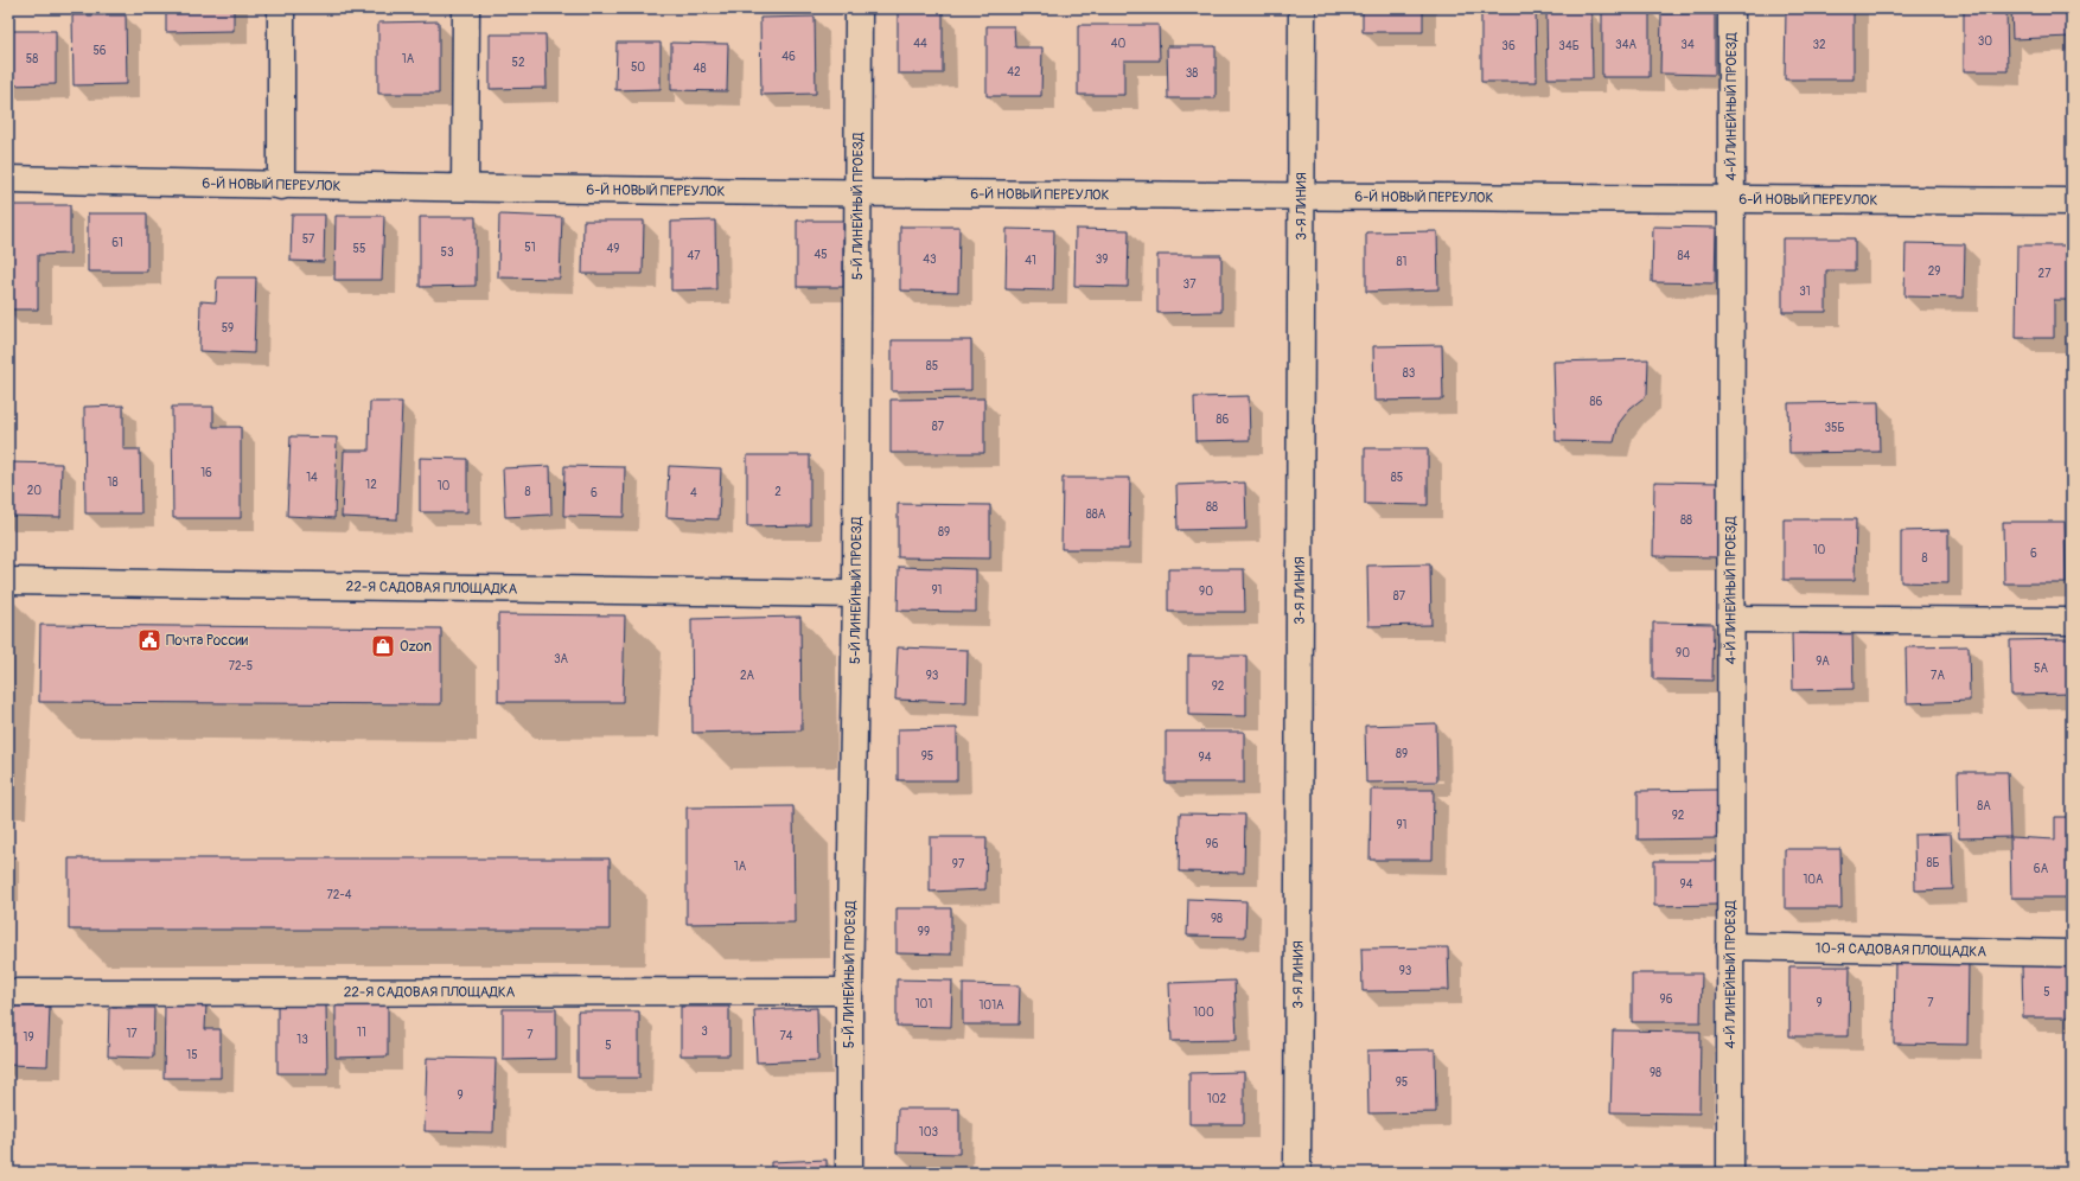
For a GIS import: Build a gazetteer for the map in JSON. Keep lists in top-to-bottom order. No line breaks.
{"streets":{"street":["4-Й ЛИНЕЙНЫЙ ПРОЕЗД","6-Й НОВЫЙ ПЕРЕУЛОК","5-Й ЛИНЕЙНЫЙ ПРОЕЗД","3-Я ЛИНИЯ","22-Я САДОВАЯ ПЛОЩАДКА","10-Я САДОВАЯ ПЛОЩАДКА"]},"crossings":[["4-Й ЛИНЕЙНЫЙ ПРОЕЗД","6-Й НОВЫЙ ПЕРЕУЛОК"],["4-Й ЛИНЕЙНЫЙ ПРОЕЗД","10-Я САДОВАЯ ПЛОЩАДКА"],["6-Й НОВЫЙ ПЕРЕУЛОК","5-Й ЛИНЕЙНЫЙ ПРОЕЗД"],["6-Й НОВЫЙ ПЕРЕУЛОК","3-Я ЛИНИЯ"],["5-Й ЛИНЕЙНЫЙ ПРОЕЗД","22-Я САДОВАЯ ПЛОЩАДКА"]],"places":{"public building":["Почта России"],"shop":["Ozon"]},"house_numbers":["30","44","40","34А","34","32","36","34Б","56","46","58","1А","52","50","48","42","38","57","61","51","55","49","53","45","47","84","43","39","41","81","29","27","37","31","59","85","83","86","86","87","35Б","16","14","85","18","12","10","20","8","2","6","4","88","88А","88","89","10","6","8","91","90","87","90","3А","9А","72-5","5А","2А","93","7А","92","89","95","94","8А","92","91","96","8Б","97","1А","6А","10А","94","72-4","98","99","93","5","96","9","7","101","101А","100","3","11","17","7","74","19","13","5","15","98","95","9","102","103"]}
